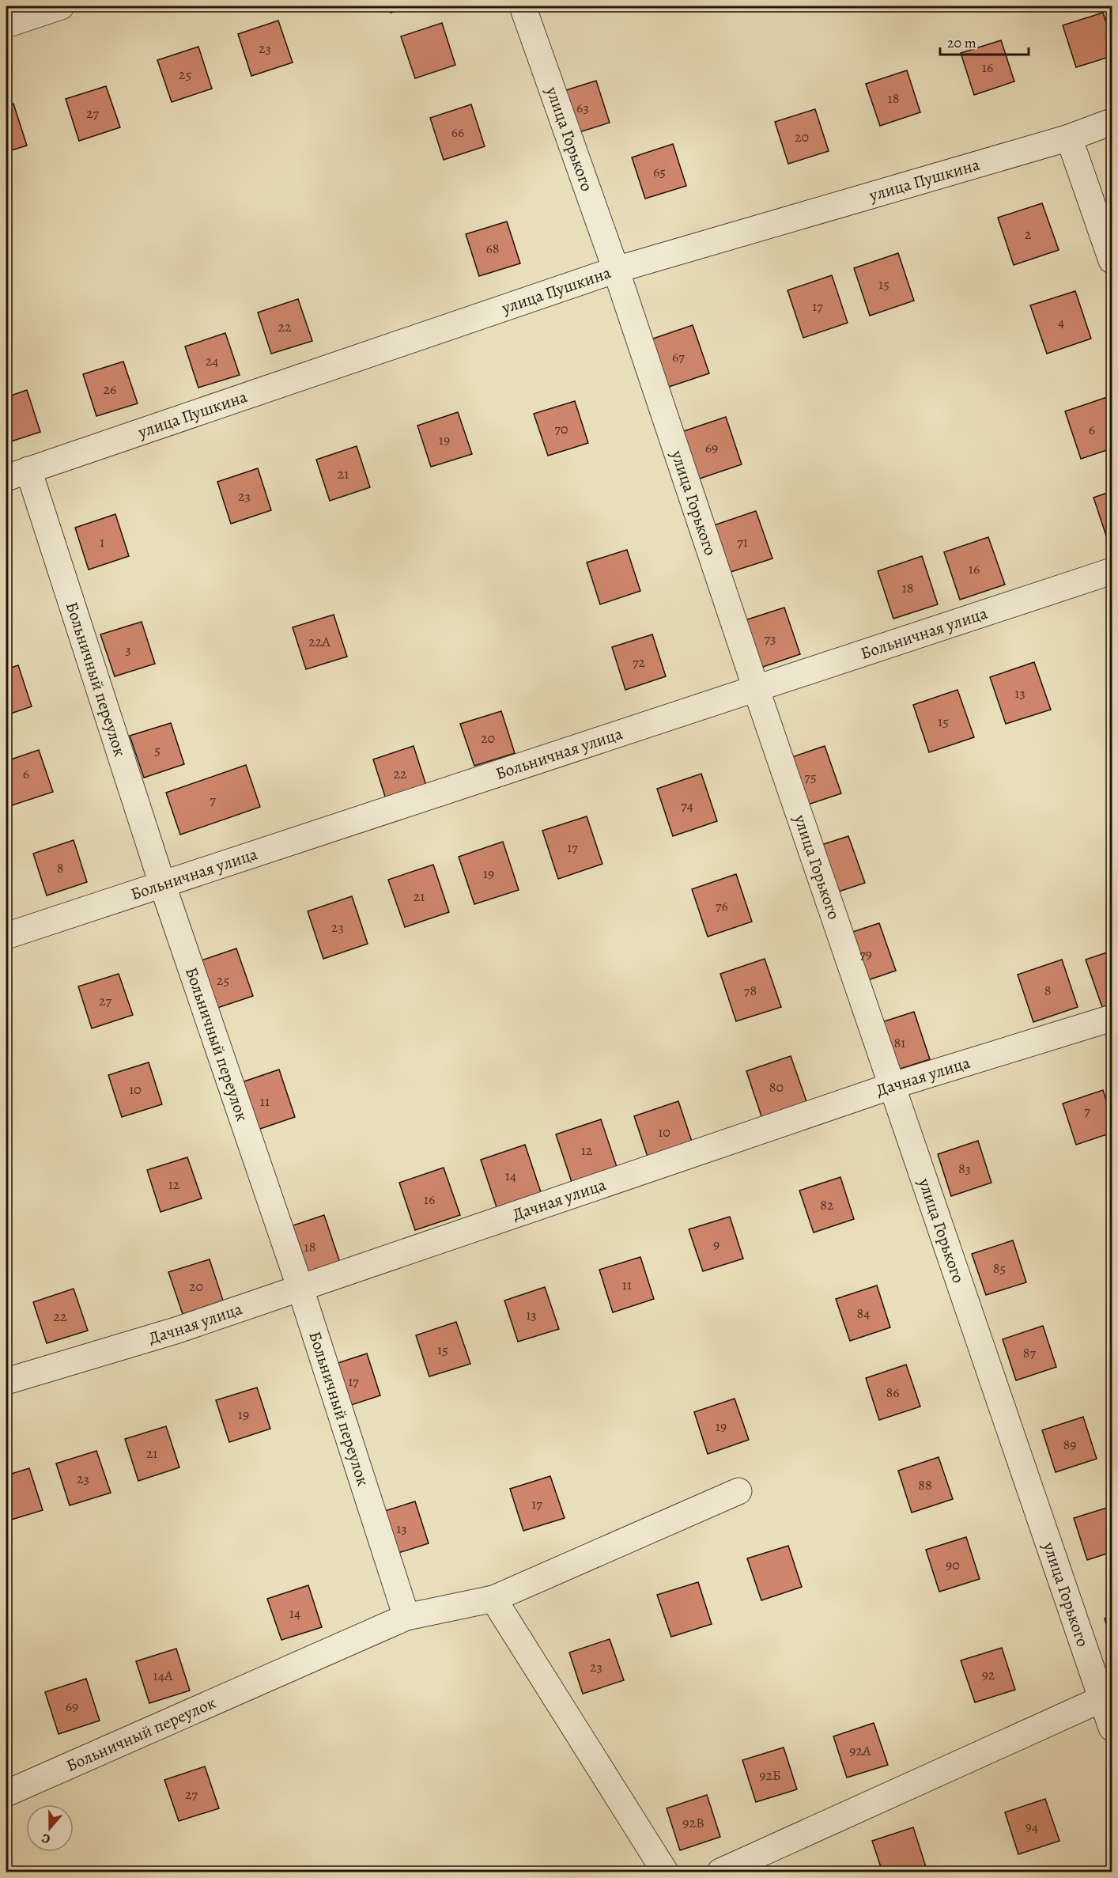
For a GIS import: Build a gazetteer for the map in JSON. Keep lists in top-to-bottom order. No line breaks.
{"streets":{"street":["улица Горького","улица Пушкина","Больничная улица","Больничный переулок","Дачная улица"]},"crossings":[["улица Горького","улица Пушкина"],["улица Горького","Больничная улица"],["улица Горького","Дачная улица"],["улица Пушкина","Больничный переулок"],["Больничная улица","Больничный переулок"],["Больничный переулок","Дачная улица"]],"house_numbers":["23","16","25","18","63","27","66","20","65","2","68","15","17","4","22","67","24","26","70","6","19","69","21","23","1","71","16","18","73","22А","3","72","13","15","20","5","6","22","75","7","74","17","8","19","21","76","23","79","25","78","8","27","81","80","10","11","7","10","12","83","14","12","16","82","9","18","85","11","20","84","13","22","15","87","17","86","19","19","89","21","23","88","17","13","90","14","23","92","14А","69","92А","92Б","27","92В","94"],"scale_bar":"20 m","north":"bottom"}
